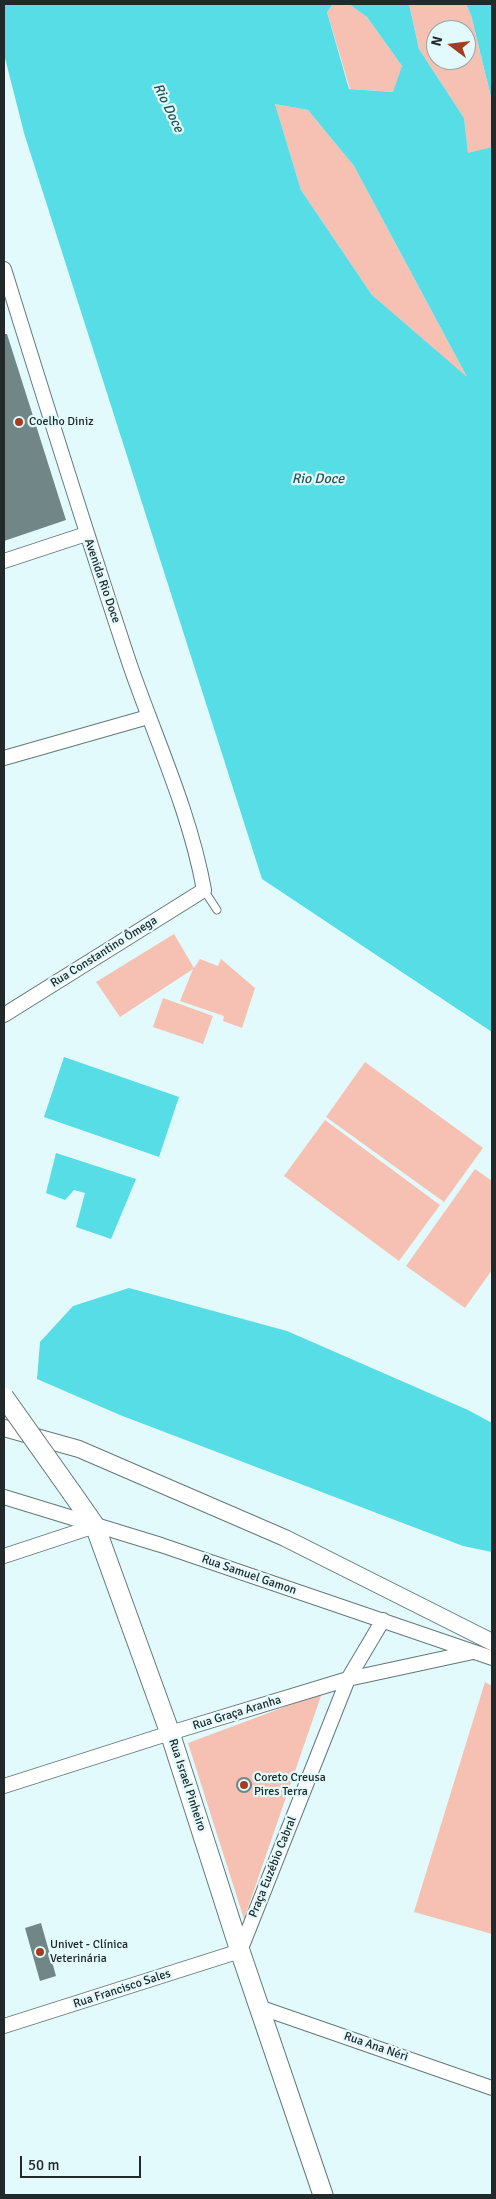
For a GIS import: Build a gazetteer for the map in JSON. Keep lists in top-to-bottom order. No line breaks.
{"streets":{"main road":["Rua Israel Pinheiro"],"street":["Avenida Rio Doce","Rua Constantino Ômega","Rua Samuel Gamon","Rua Graça Aranha","Praça Euzébio Cabral","Rua Francisco Sales","Rua Ana Néri"]},"crossings":[["Avenida Rio Doce","Rua Constantino Ômega"],["Rua Samuel Gamon","Rua Graça Aranha"],["Rua Samuel Gamon","Rua Israel Pinheiro"],["Rua Samuel Gamon","Praça Euzébio Cabral"],["Rua Graça Aranha","Rua Israel Pinheiro"],["Rua Graça Aranha","Praça Euzébio Cabral"],["Rua Israel Pinheiro","Praça Euzébio Cabral"],["Rua Israel Pinheiro","Rua Francisco Sales"],["Rua Israel Pinheiro","Rua Ana Néri"],["Praça Euzébio Cabral","Rua Francisco Sales"]],"water":["Rio Doce"],"places":["Coelho Diniz","Coreto Creusa Pires Terra","Univet - Clínica Veterinária"],"scale_bar":"50 m","north":"left"}
